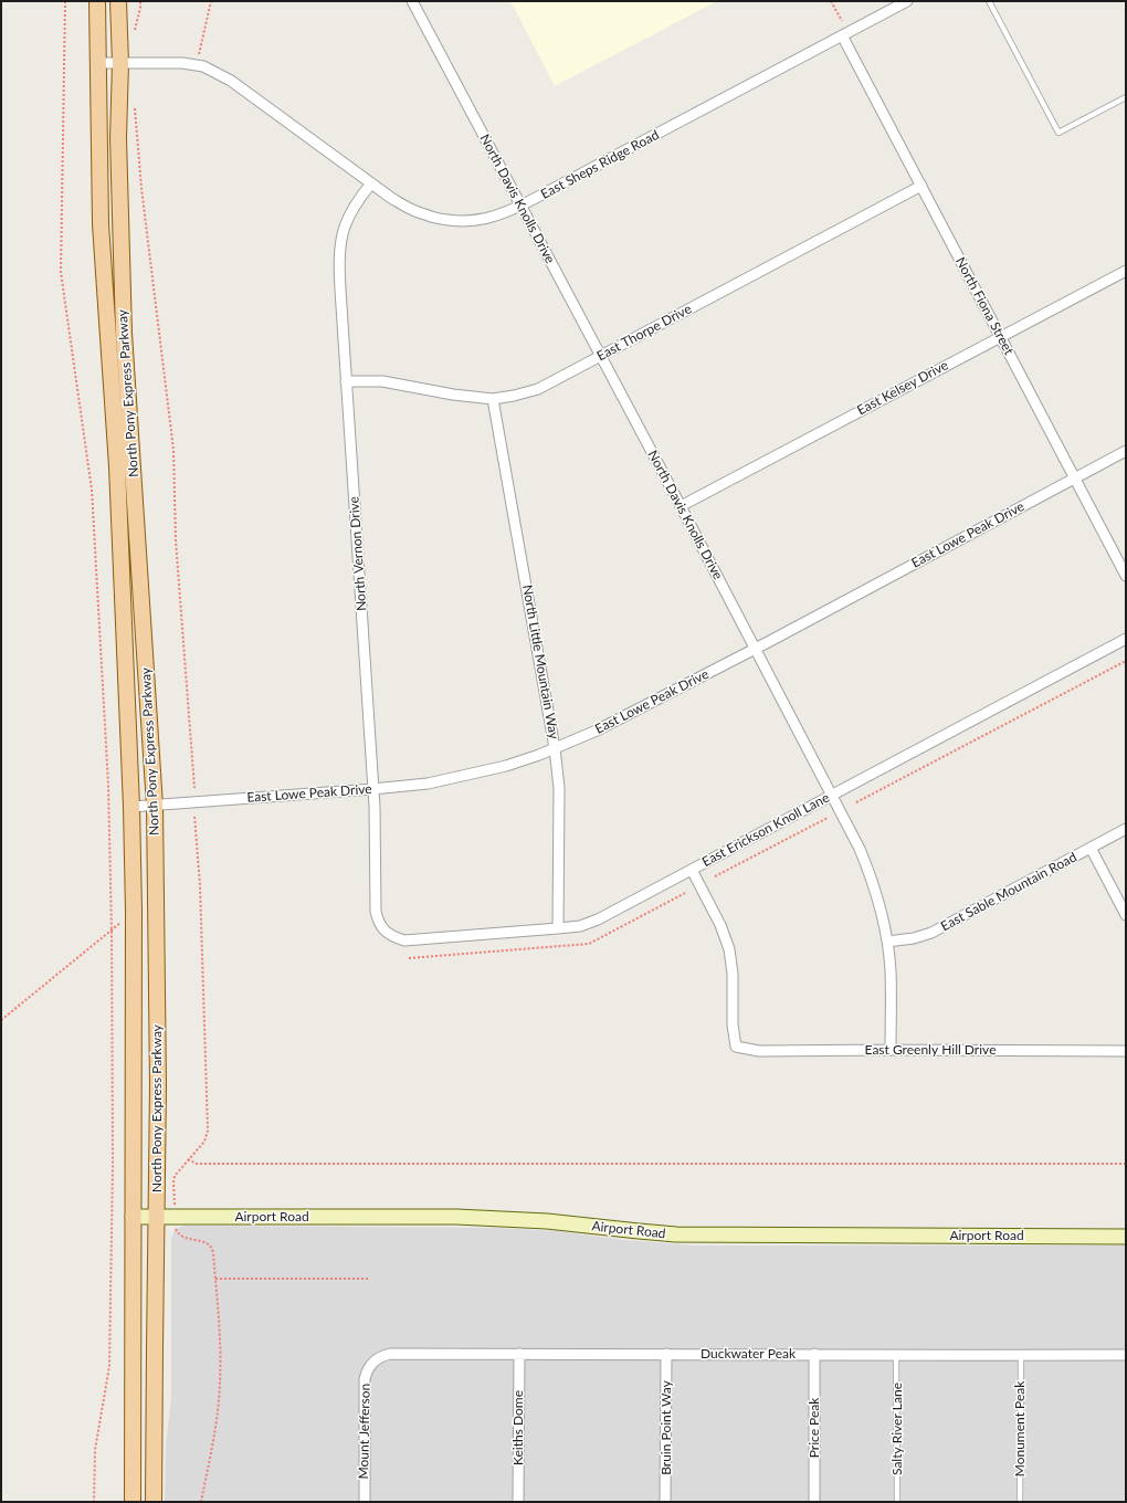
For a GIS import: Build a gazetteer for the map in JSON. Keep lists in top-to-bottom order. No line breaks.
{"streets":{"main road":["North Pony Express Parkway"],"street":["East Sheps Ridge Road","North Davis Knolls Drive","North Fiona Street","East Thorpe Drive","East Kelsey Drive","East Lowe Peak Drive","North Vernon Drive","North Little Mountain Way","East Erickson Knoll Lane","East Sable Mountain Road","East Greenly Hill Drive","Airport Road","Duckwater Peak","Keiths Dome","Bruin Point Way","Price Peak","Mount Jefferson"],"lane":["Salty River Lane","Monument Peak"]},"crossings":[["East Sheps Ridge Road","North Davis Knolls Drive"],["East Sheps Ridge Road","North Fiona Street"],["East Sheps Ridge Road","North Pony Express Parkway"],["East Sheps Ridge Road","North Vernon Drive"],["North Davis Knolls Drive","East Thorpe Drive"],["North Davis Knolls Drive","East Kelsey Drive"],["North Davis Knolls Drive","East Lowe Peak Drive"],["North Davis Knolls Drive","East Erickson Knoll Lane"],["North Davis Knolls Drive","East Sable Mountain Road"],["North Davis Knolls Drive","East Greenly Hill Drive"],["North Fiona Street","East Thorpe Drive"],["North Fiona Street","East Kelsey Drive"],["North Fiona Street","East Lowe Peak Drive"],["East Thorpe Drive","North Vernon Drive"],["East Thorpe Drive","North Little Mountain Way"],["North Pony Express Parkway","East Lowe Peak Drive"],["North Pony Express Parkway","Airport Road"],["East Lowe Peak Drive","North Vernon Drive"],["East Lowe Peak Drive","North Little Mountain Way"],["North Vernon Drive","East Erickson Knoll Lane"],["North Little Mountain Way","East Erickson Knoll Lane"],["East Erickson Knoll Lane","East Greenly Hill Drive"],["Duckwater Peak","Keiths Dome"],["Duckwater Peak","Bruin Point Way"],["Duckwater Peak","Price Peak"],["Duckwater Peak","Salty River Lane"],["Duckwater Peak","Monument Peak"],["Duckwater Peak","Mount Jefferson"]]}
